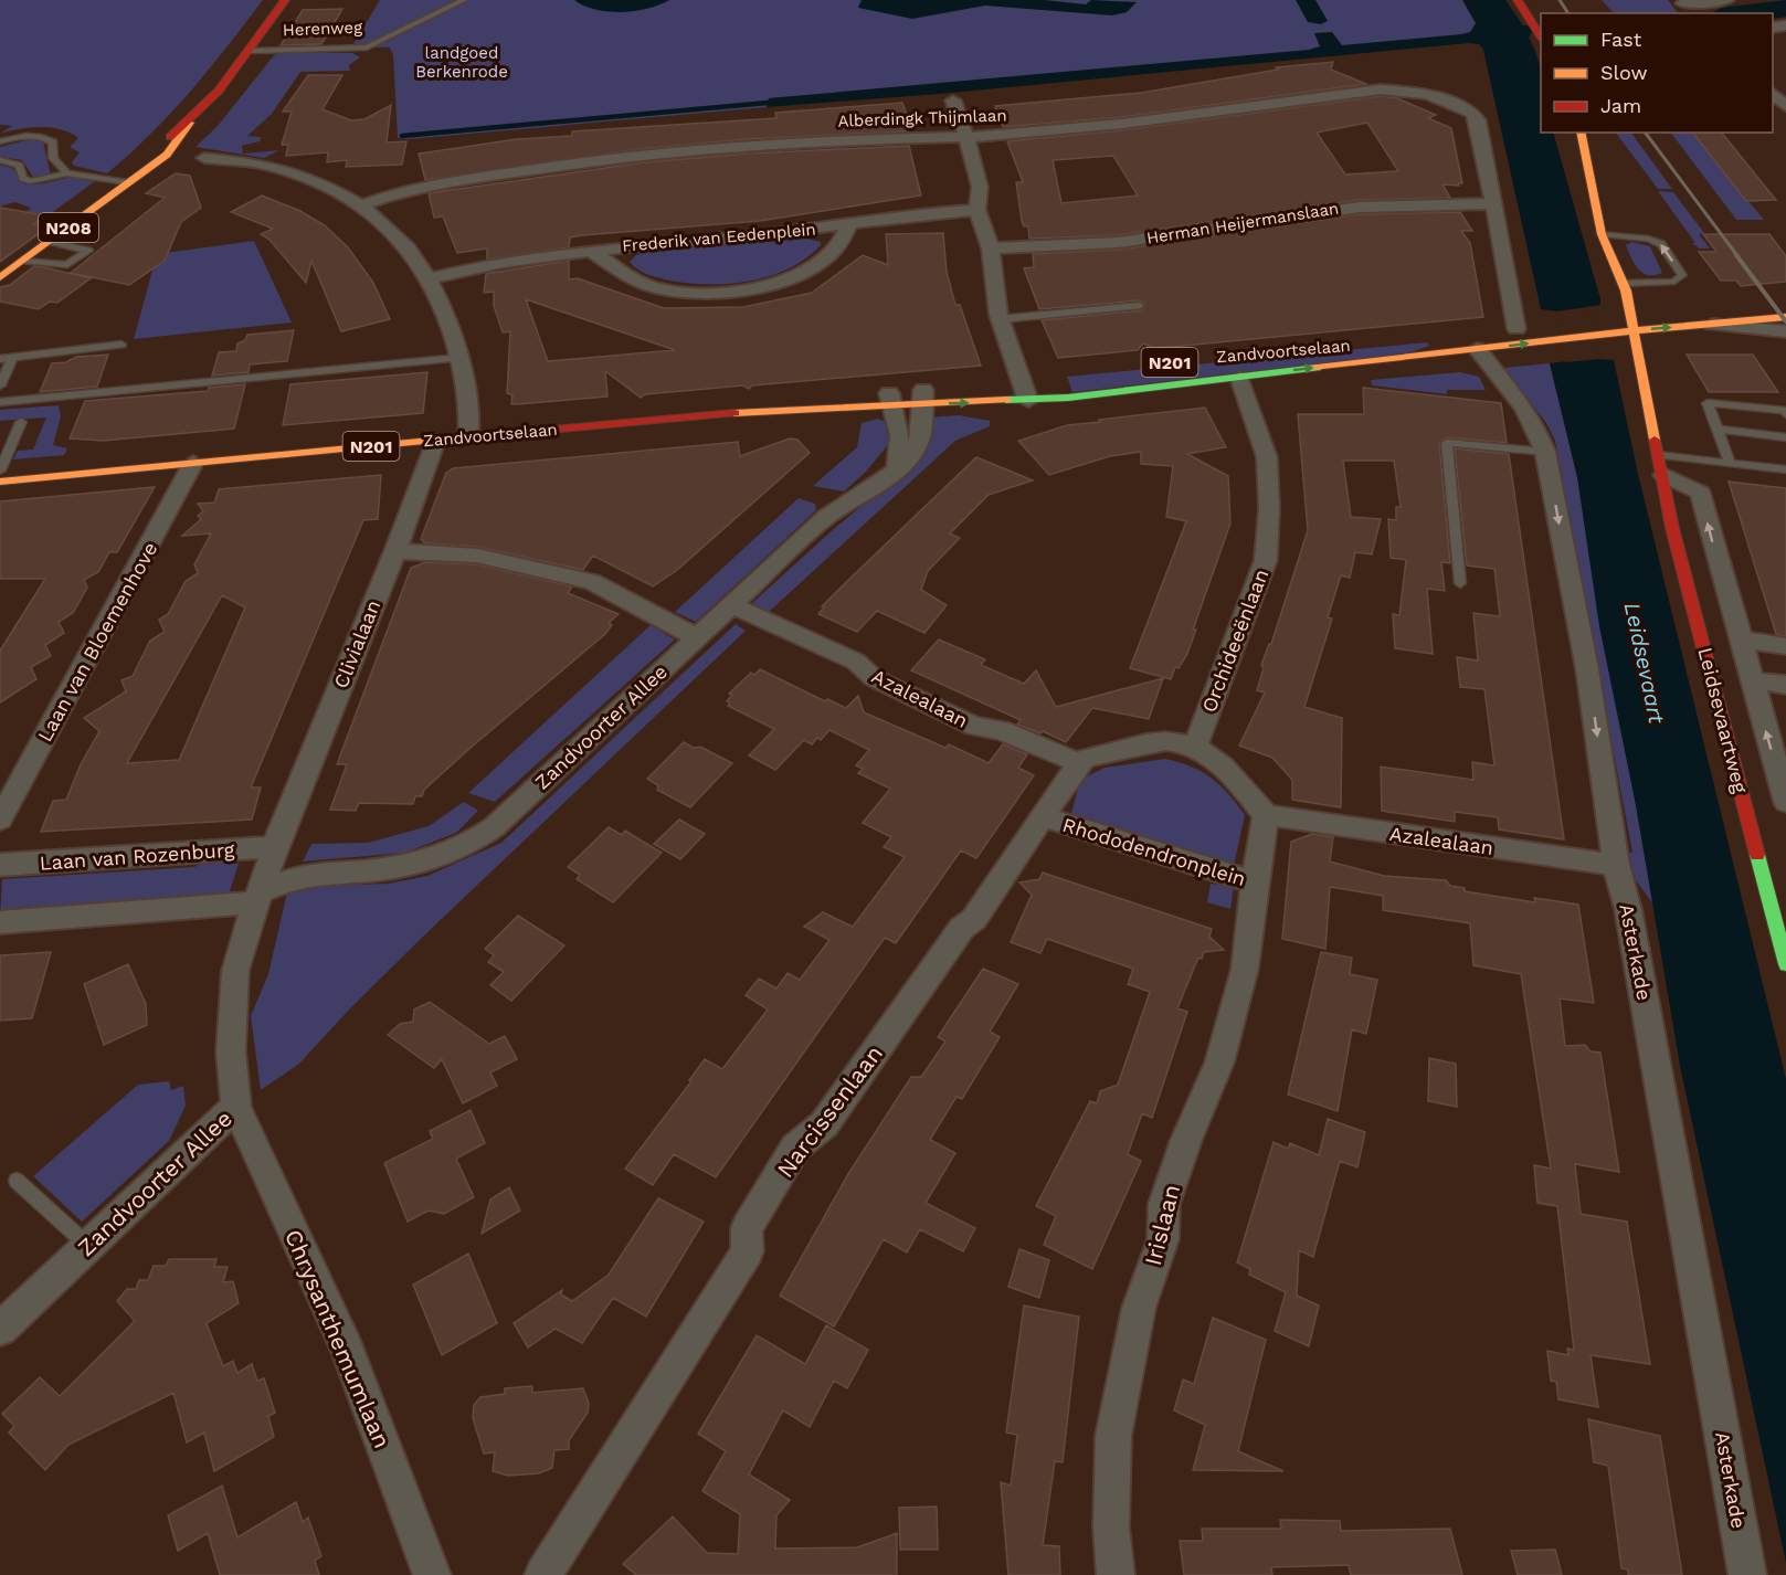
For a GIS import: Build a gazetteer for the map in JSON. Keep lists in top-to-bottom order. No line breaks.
{"streets":{"main road":["Herenweg","N208","Zandvoortselaan","N201","Leidsevaartweg"],"street":["Alberdingk Thijmlaan","Herman Heijermanslaan","Frederik van Eedenplein","Orchideeënlaan","Laan van Bloemenhove","Clivialaan","Azalealaan","Zandvoorter Allee","Rhododendronplein","Laan van Rozenburg","Asterkade","Narcissenlaan","Irislaan","Chrysanthemumlaan"]},"crossings":[["Alberdingk Thijmlaan","Herman Heijermanslaan"],["Zandvoortselaan","Orchideeënlaan"],["Zandvoortselaan","Laan van Bloemenhove"],["Zandvoortselaan","Clivialaan"],["Zandvoortselaan","Leidsevaartweg"],["Zandvoortselaan","Zandvoorter Allee"],["Zandvoortselaan","Asterkade"],["Clivialaan","Zandvoorter Allee"],["Clivialaan","Laan van Rozenburg"],["Azalealaan","Zandvoorter Allee"],["Azalealaan","Rhododendronplein"],["Azalealaan","Asterkade"],["Azalealaan","Narcissenlaan"],["Zandvoorter Allee","Laan van Rozenburg"],["Zandvoorter Allee","Chrysanthemumlaan"],["Rhododendronplein","Narcissenlaan"],["Rhododendronplein","Irislaan"]],"water":["Leidsevaart"],"parks":["landgoed Berkenrode"],"legend":["Fast","Slow","Jam"]}
